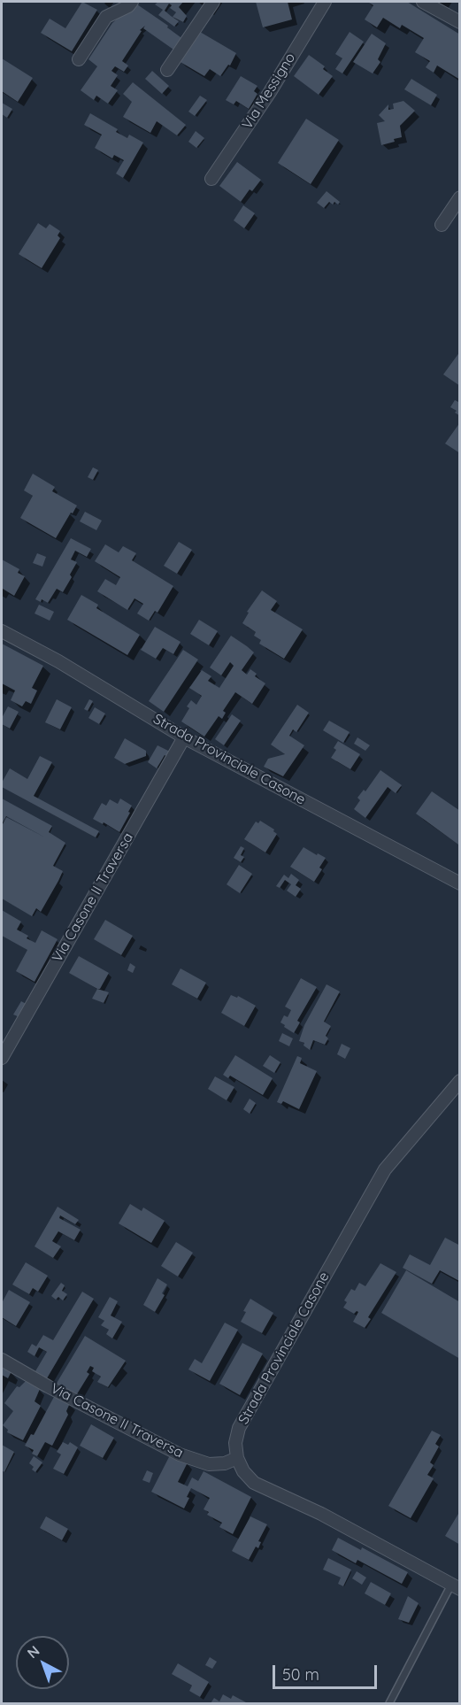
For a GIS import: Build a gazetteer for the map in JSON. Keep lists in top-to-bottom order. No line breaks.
{"streets":{"street":["Via Messigno","Strada Provinciale Casone","Via Casone II Traversa"]},"crossings":[["Strada Provinciale Casone","Via Casone II Traversa"]],"scale_bar":"50 m","north":"top left"}
